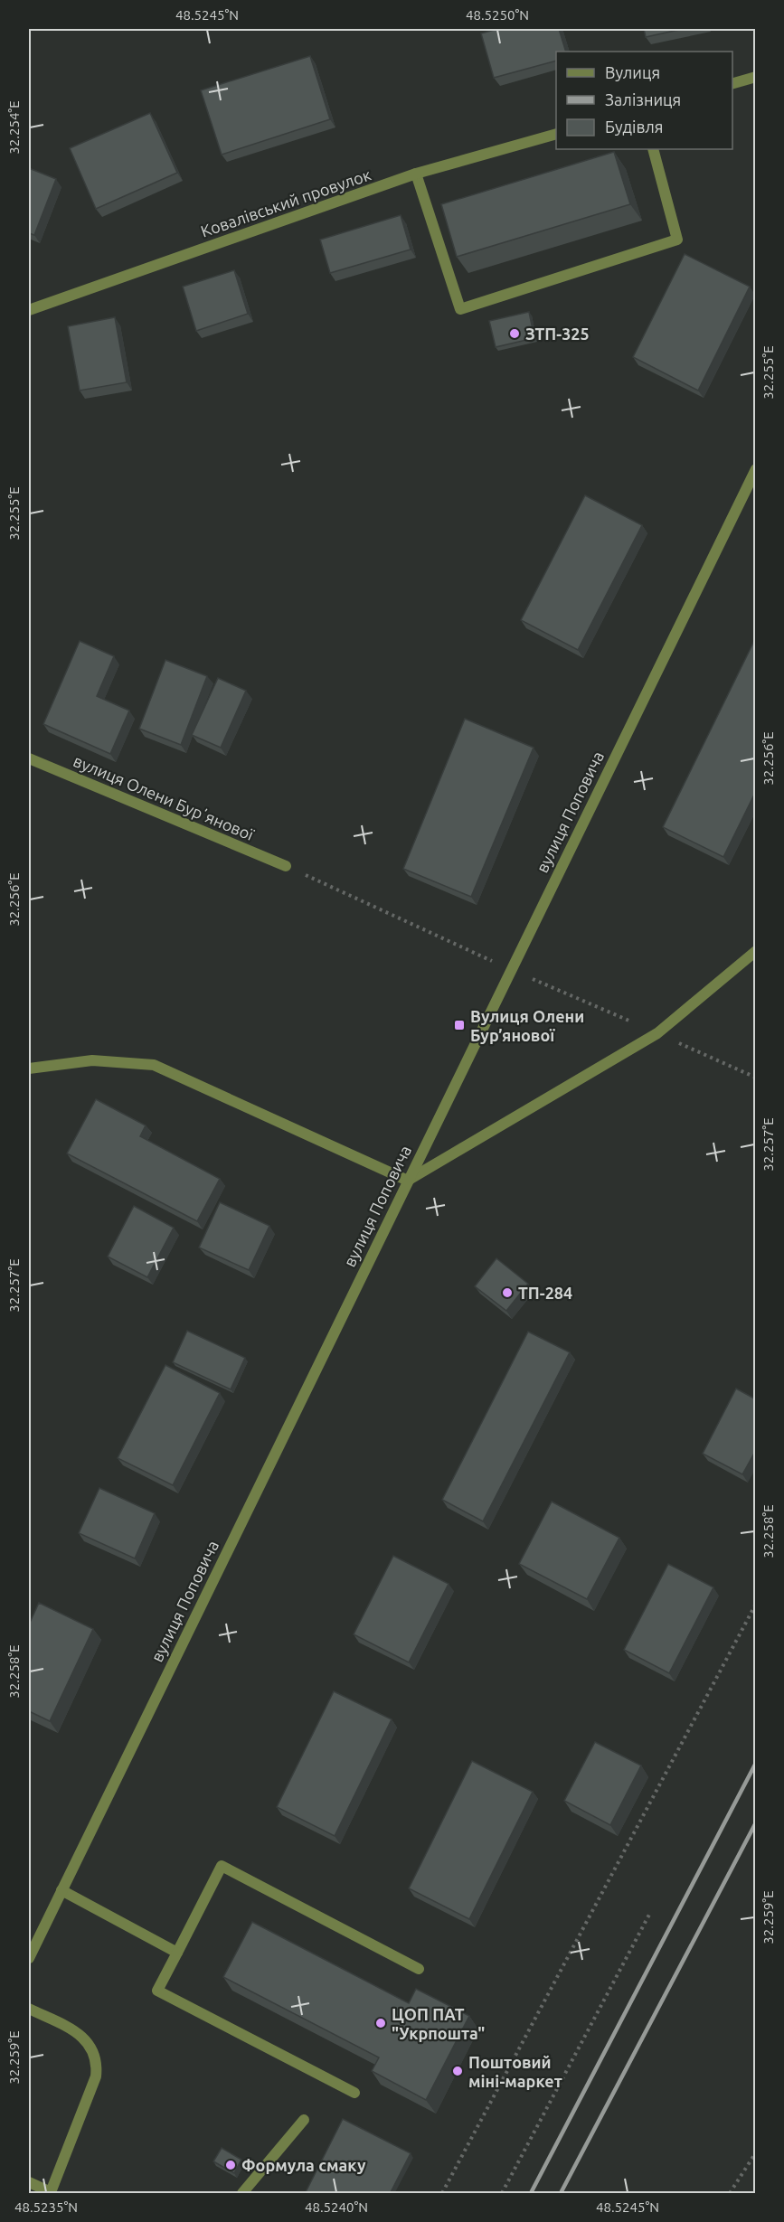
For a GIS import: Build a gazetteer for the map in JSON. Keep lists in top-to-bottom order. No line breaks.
{"streets":{"street":["Ковалівський провулок","вулиця Олени Бурʼянової","вулиця Поповича"]},"places":{"other":["ЗТП-325","ТП-284","ЦОП ПАТ \"Укрпошта\"","Поштовий міні-маркет","Формула смаку"],"transit":["Вулиця Олени Бур’янової"]},"legend":["Вулиця","Залізниця","Будівля"],"coordinates":["48.5245°N","48.5250°N","32.254°E","32.255°E","32.256°E","32.257°E","32.258°E","32.259°E","48.5235°N","48.5240°N"]}
